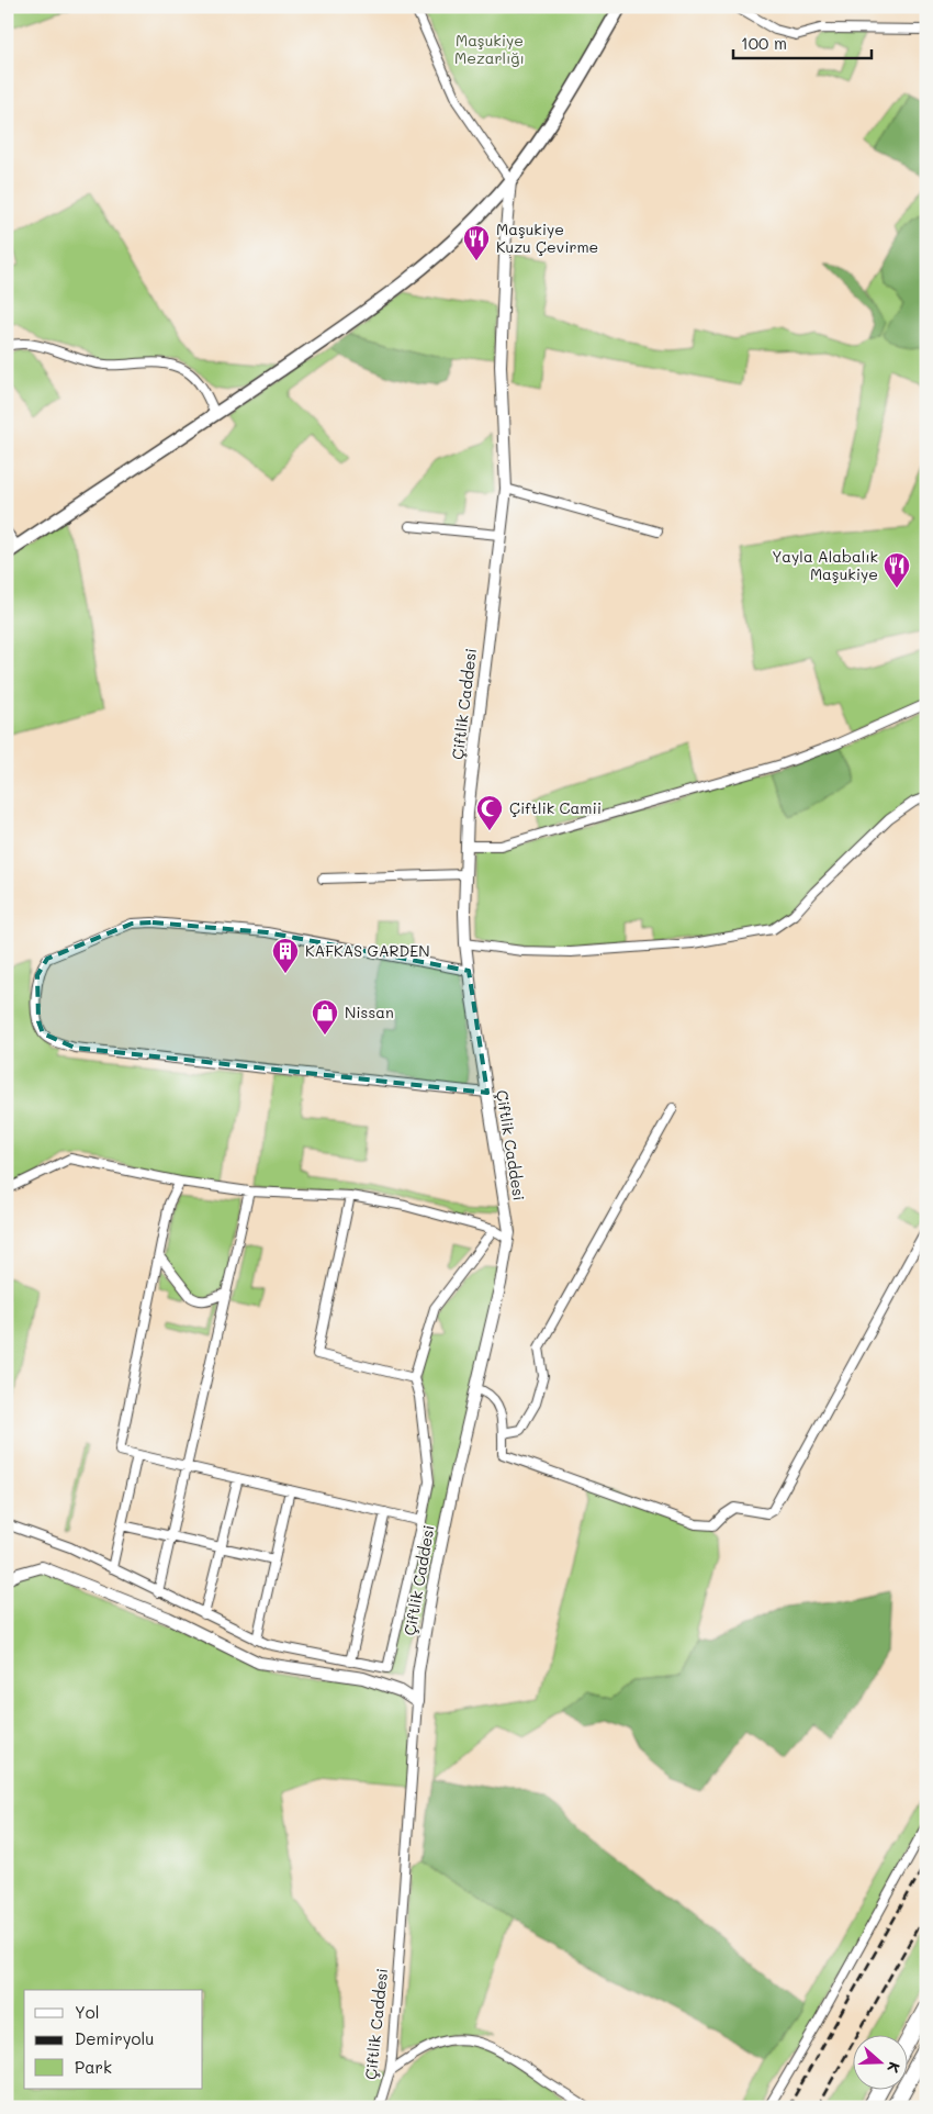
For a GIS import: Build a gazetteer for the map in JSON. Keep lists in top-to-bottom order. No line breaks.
{"streets":{"street":["Çiftlik Caddesi"]},"parks":["Maşukiye Mezarlığı"],"places":{"restaurant":["Maşukiye Kuzu Çevirme","Yayla Alabalık Maşukiye"],"mosque":["Çiftlik Camii"],"building":["KAFKAS GARDEN"],"shop":["Nissan"]},"legend":["Yol","Demiryolu","Park"],"scale_bar":"100 m","north":"right"}
